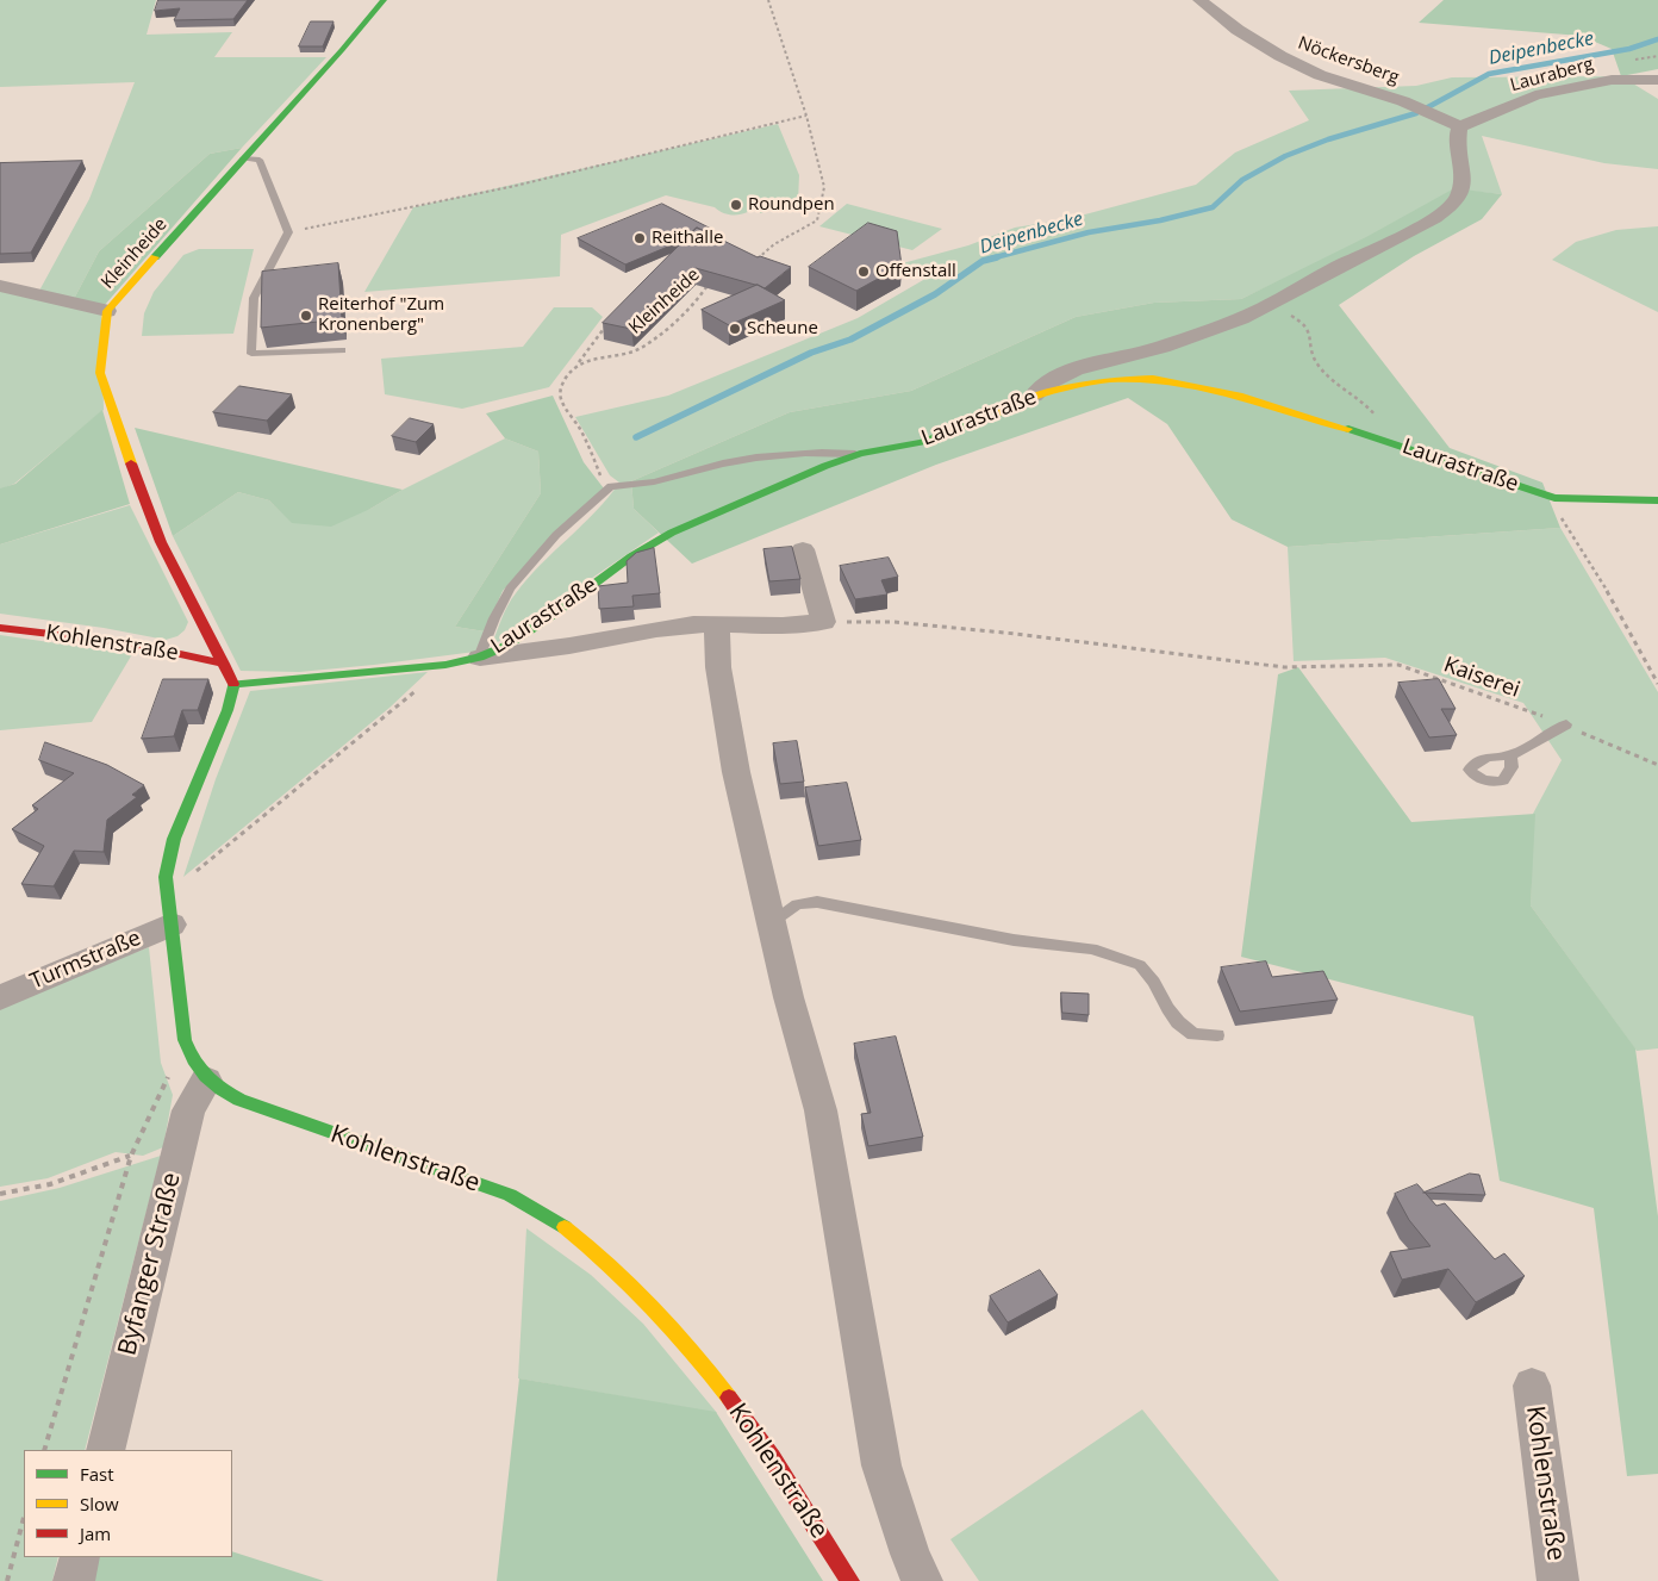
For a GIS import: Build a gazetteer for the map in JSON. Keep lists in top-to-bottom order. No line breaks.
{"streets":{"street":["Nöckersberg","Lauraberg","Kleinheide","Laurastraße","Kohlenstraße","Turmstraße","Byfanger Straße"],"path":["Kaiserei"]},"crossings":[["Nöckersberg","Lauraberg"],["Kleinheide","Laurastraße"],["Kleinheide","Kohlenstraße"],["Laurastraße","Kohlenstraße"],["Laurastraße","Kaiserei"],["Kohlenstraße","Turmstraße"],["Kohlenstraße","Byfanger Straße"]],"water":["Deipenbecke"],"places":["Roundpen","Reithalle","Offenstall","Reiterhof \"Zum Kronenberg\"","Scheune"],"legend":["Fast","Slow","Jam"]}
